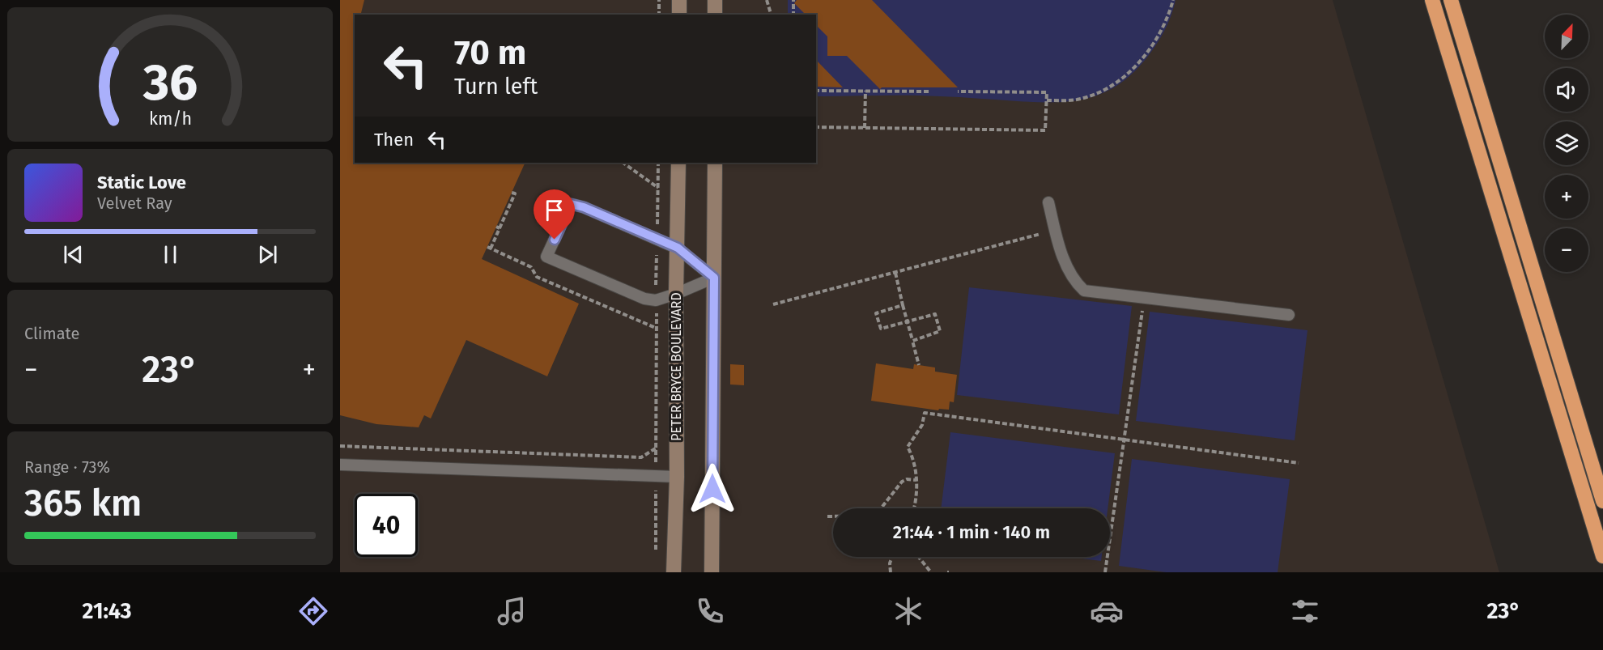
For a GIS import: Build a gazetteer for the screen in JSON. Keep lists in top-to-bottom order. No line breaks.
{"streets":{"street":["PETER BRYCE BOULEVARD"]},"north":"top right","page":{"map_buttons":["+","−"],"turn":["70 m","Turn left"],"then":"Then","song":["Static Love","Velvet Ray"],"tile":["Climate",["Range · 73%","365 km"]],"heat":["−","23°","+"],"limit":"40","trip":"21:44 · 1 min · 140 m","tabs":["21:43","23°"],"gauge":["36","km/h"]}}
